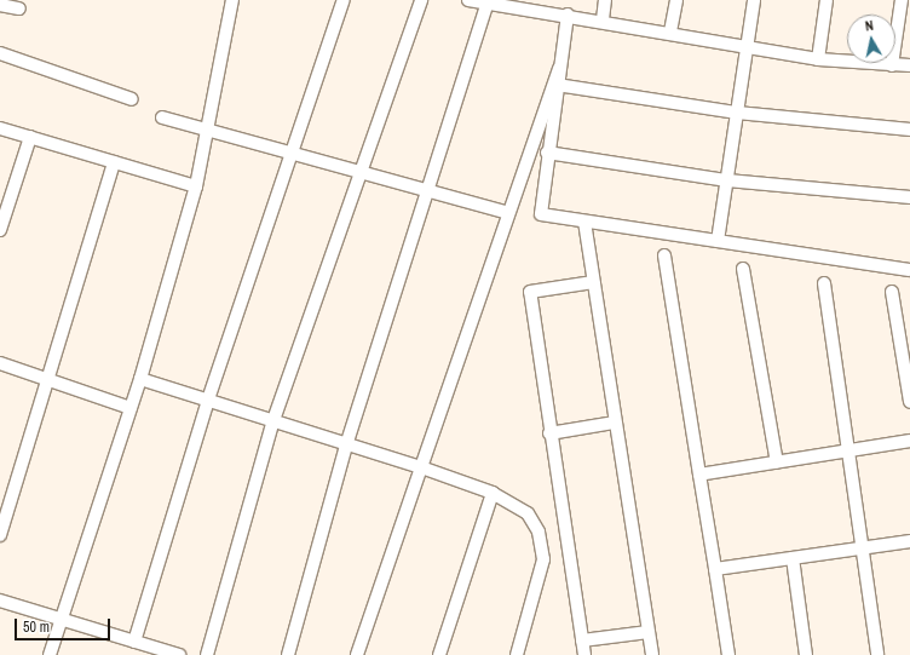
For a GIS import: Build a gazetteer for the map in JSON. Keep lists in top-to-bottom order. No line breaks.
{"scale_bar":"50 m","north":"top"}
